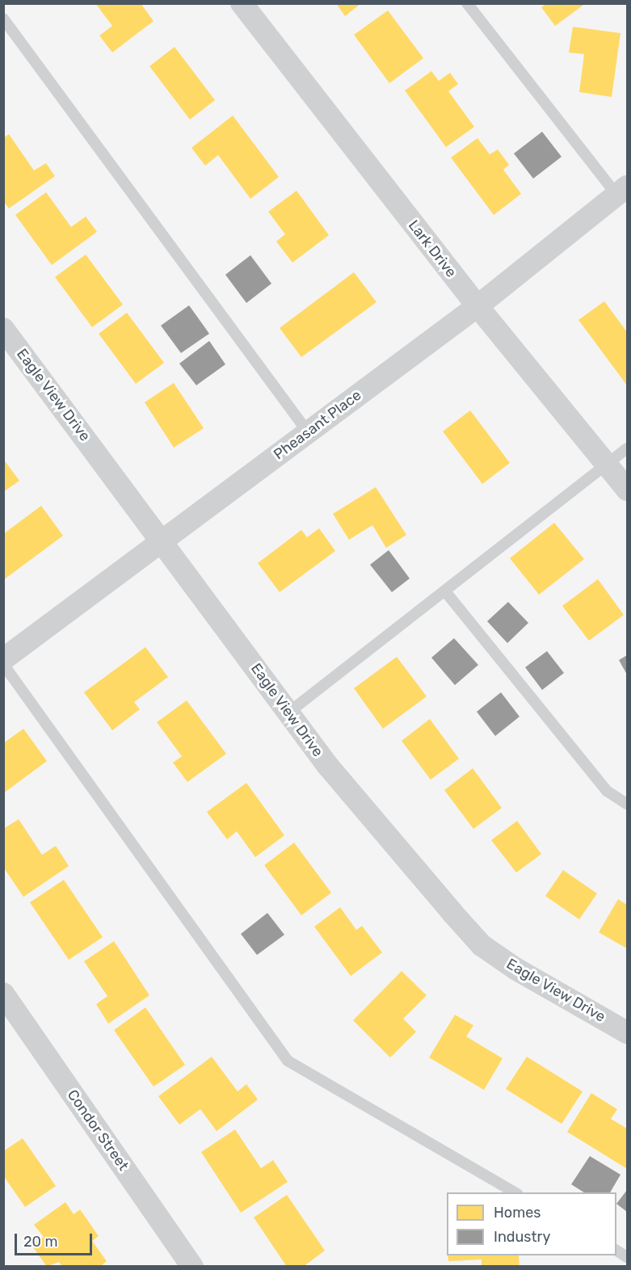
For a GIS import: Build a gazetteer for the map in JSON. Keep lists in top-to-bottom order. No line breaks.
{"streets":{"street":["Lark Drive","Eagle View Drive","Pheasant Place","Condor Street"]},"crossings":[["Lark Drive","Pheasant Place"],["Eagle View Drive","Pheasant Place"]],"legend":["Homes","Industry"],"scale_bar":"20 m"}
